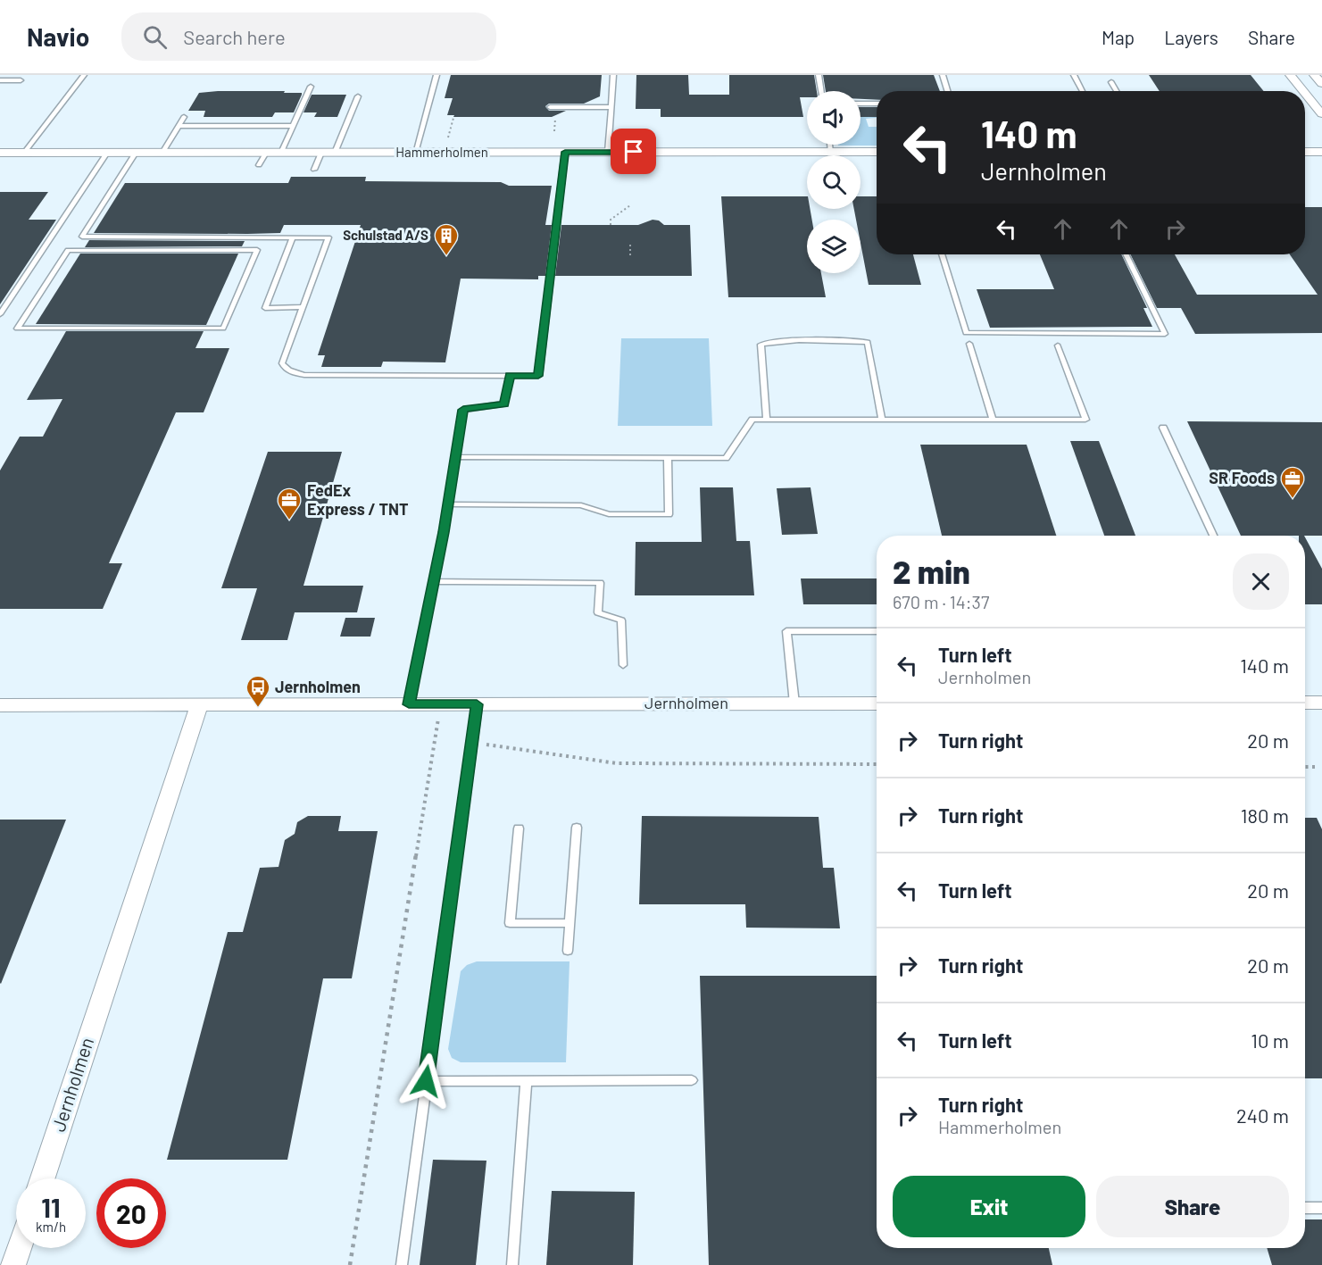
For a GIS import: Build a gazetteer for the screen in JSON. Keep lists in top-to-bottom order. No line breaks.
{"streets":{"street":["Hammerholmen","Jernholmen"]},"places":{"building":["Schulstad A/S"],"office":["SR Foods","FedEx Express / TNT"],"bus stop":["Jernholmen"]},"page":{"header":"Navio","search":"Search here","nav":["Map","Layers","Share"],"turn":["140 m","Jernholmen"],"heading":["2 min","670 m · 14:37"],"list":[{"name":"Turn left","note":"Jernholmen","value":"140 m"},{"name":"Turn right","value":"20 m"},{"name":"Turn right","value":"180 m"},{"name":"Turn left","value":"20 m"},{"name":"Turn right","value":"20 m"},{"name":"Turn left","value":"10 m"},{"name":"Turn right","note":"Hammerholmen","value":"240 m"}],"buttons":["Exit","Share"],"speed":"11 km/h","limit":"20"}}
